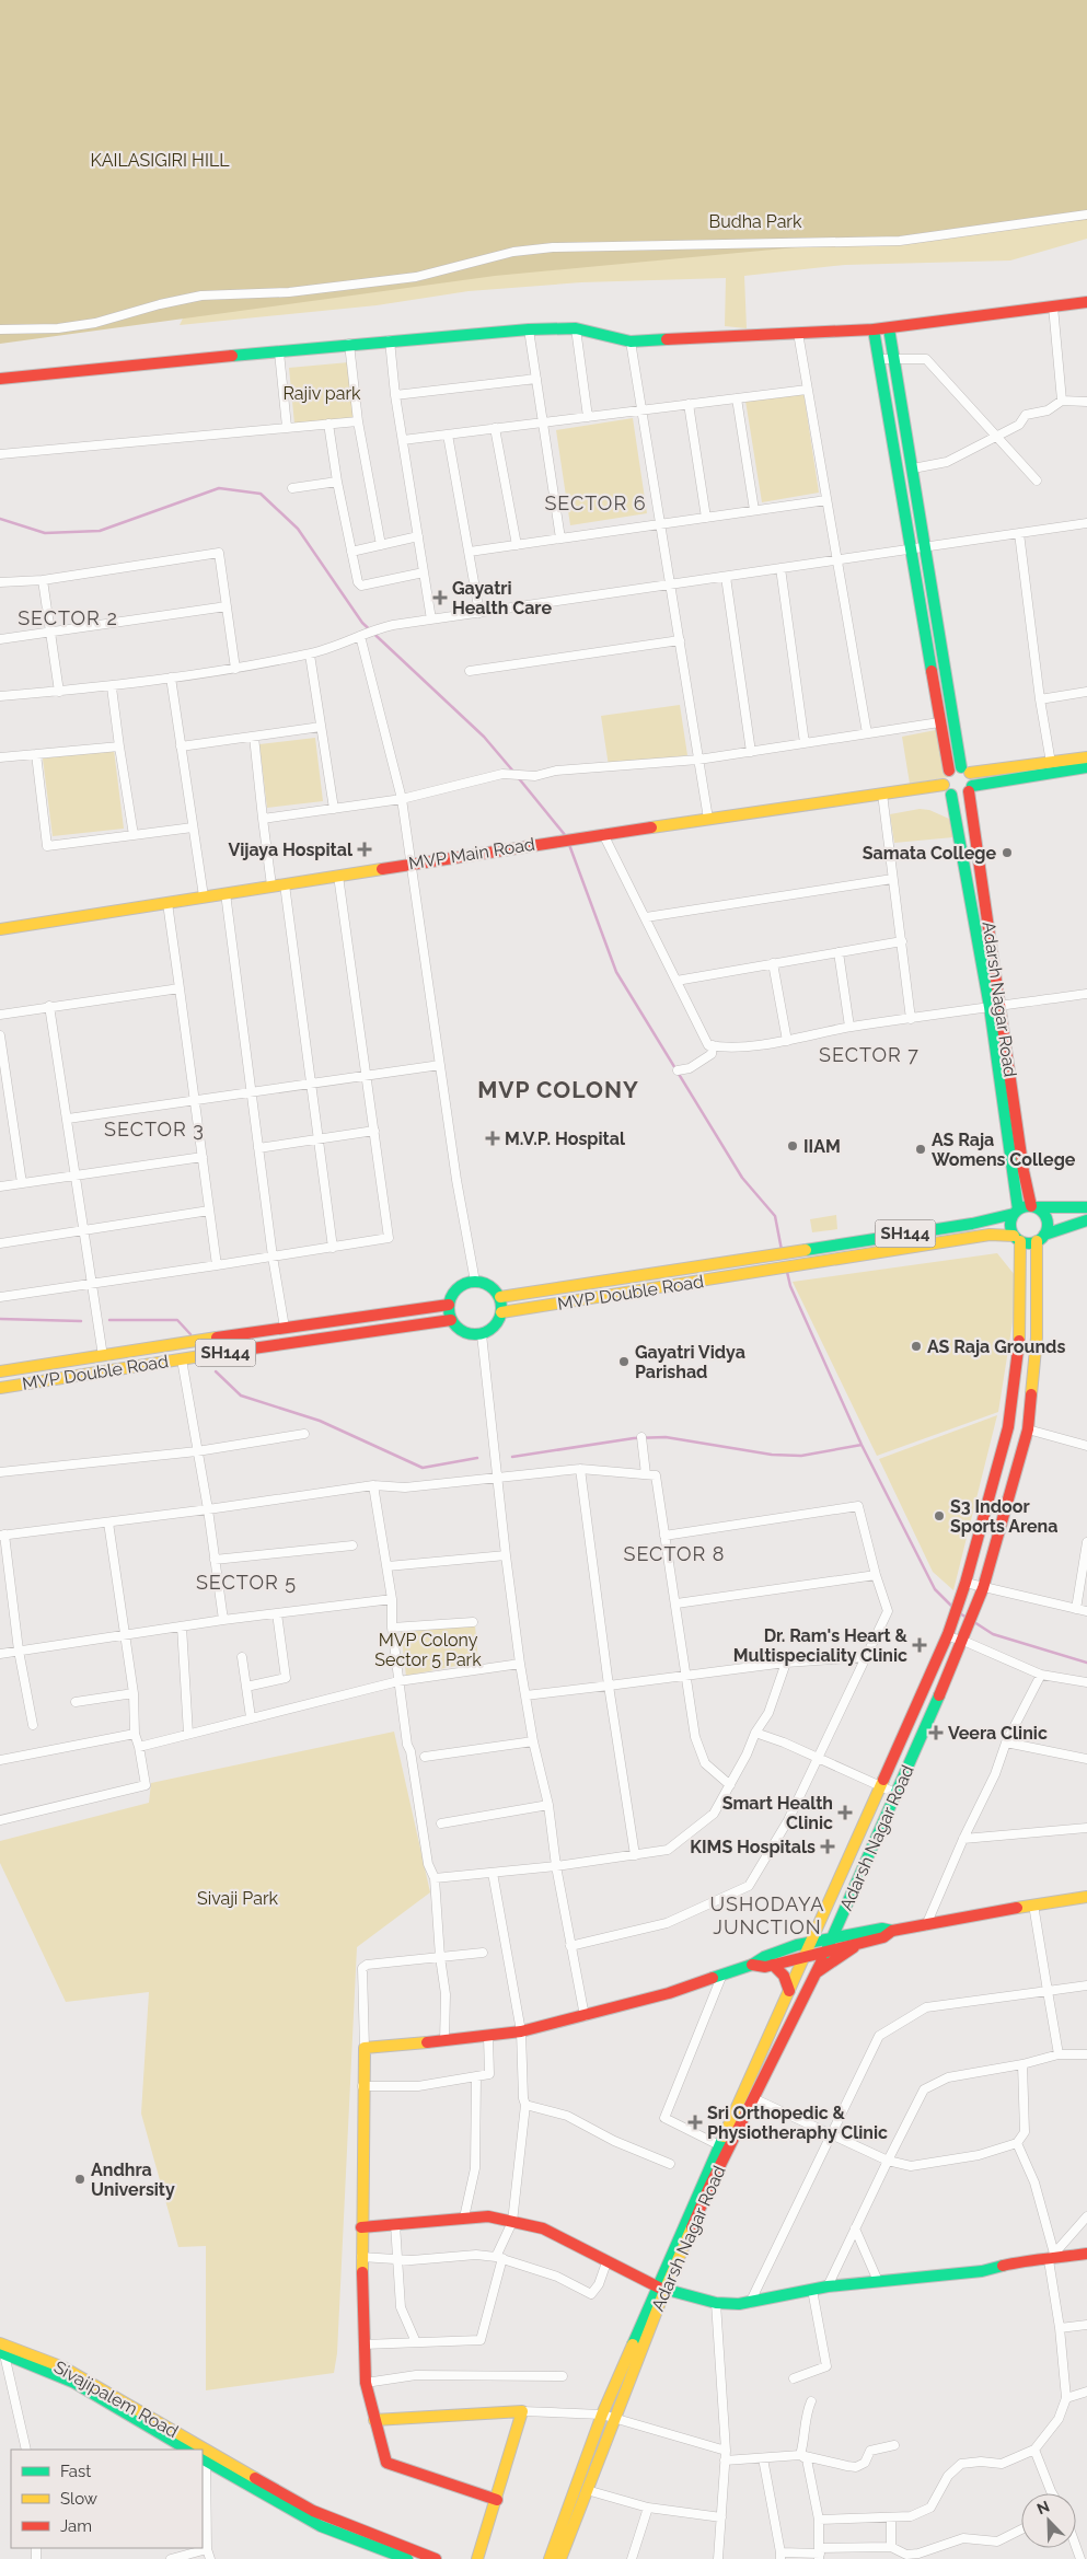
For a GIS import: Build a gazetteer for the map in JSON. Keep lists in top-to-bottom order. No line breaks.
{"streets":{"street":["MVP Main Road","Adarsh Nagar Road","SH144","MVP Double Road","Sivajipalem Road"]},"crossings":[["MVP Main Road","Adarsh Nagar Road"],["Adarsh Nagar Road","SH144"],["SH144","MVP Double Road"]],"districts":["SECTOR 6","SECTOR 2","SECTOR 7","MVP COLONY","SECTOR 3","SECTOR 8","SECTOR 5","USHODAYA JUNCTION"],"parks":["KAILASIGIRI HILL","Budha Park","Rajiv park","MVP Colony Sector 5 Park","Sivaji Park"],"places":{"health":["Gayatri Health Care","Vijaya Hospital","M.V.P. Hospital","Dr. Ram's Heart & Multispeciality Clinic","Veera Clinic","Smart Health Clinic","KIMS Hospitals","Sri Orthopedic & Physiotheraphy Clinic"],"other":["Samata College","IIAM","AS Raja Womens College","AS Raja Grounds","Gayatri Vidya Parishad","S3 Indoor Sports Arena","Andhra University"]},"legend":["Fast","Slow","Jam"],"north":"top left"}
